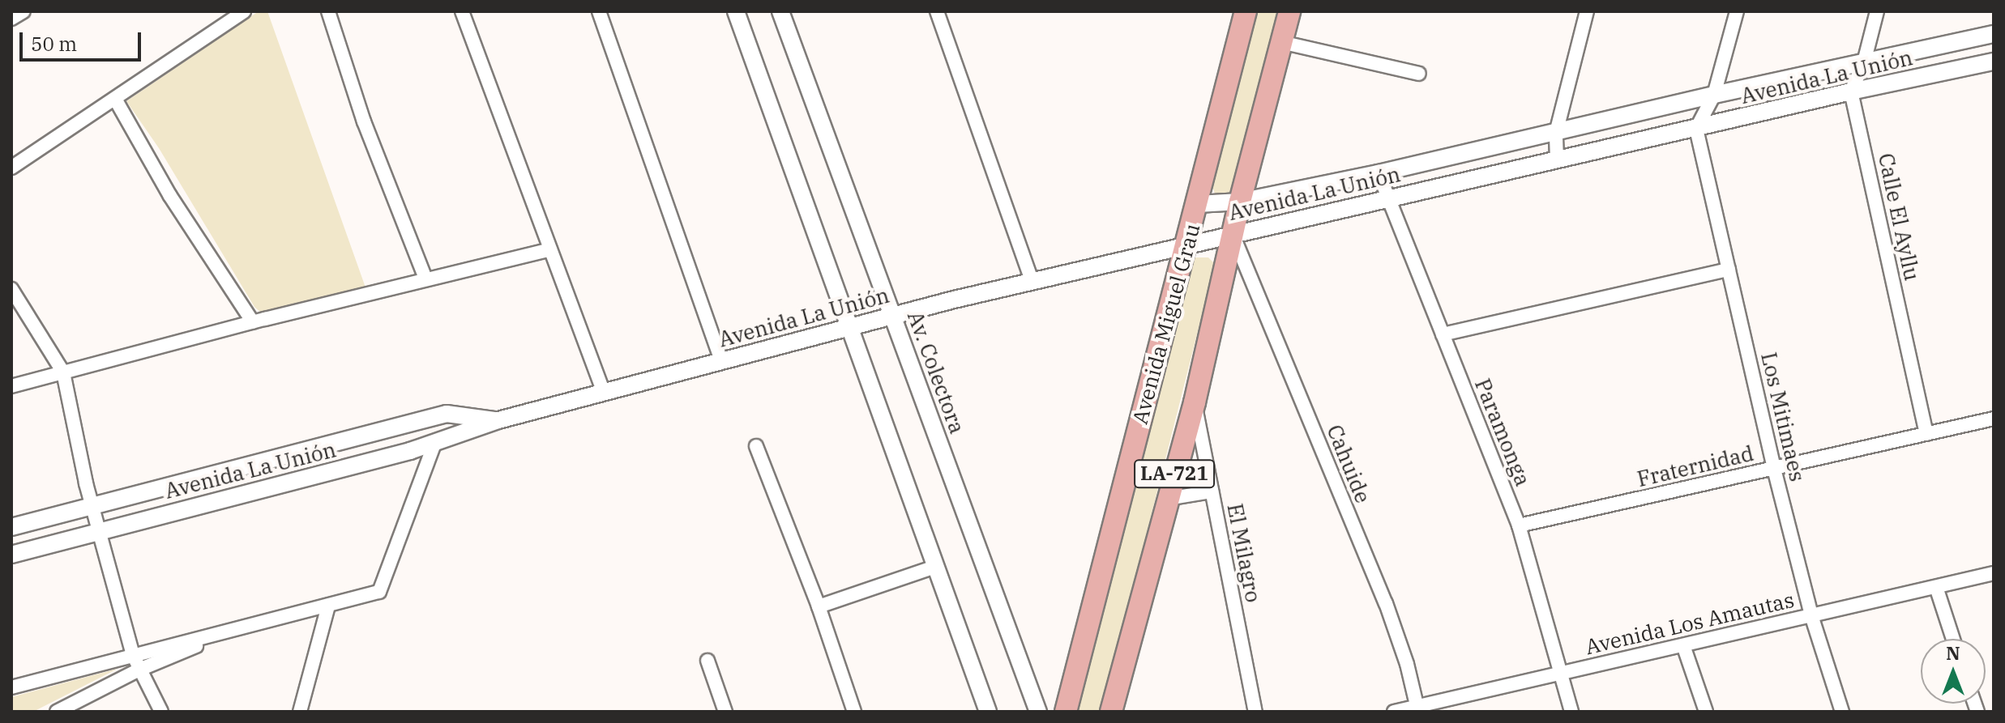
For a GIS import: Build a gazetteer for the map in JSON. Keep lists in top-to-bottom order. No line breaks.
{"streets":{"main road":["Avenida Miguel Grau","LA-721"],"street":["Avenida La Unión","Calle El Ayllu","Av. Colectora","Los Mitimaes","Paramonga","Cahuide","Fraternidad","El Milagro","Avenida Los Amautas"]},"crossings":[["Avenida La Unión","Calle El Ayllu"],["Avenida La Unión","Avenida Miguel Grau"],["Avenida La Unión","Av. Colectora"],["Avenida La Unión","Los Mitimaes"],["Avenida La Unión","Paramonga"],["Avenida La Unión","Cahuide"],["Calle El Ayllu","Fraternidad"],["Avenida Miguel Grau","Cahuide"],["Avenida Miguel Grau","El Milagro"],["Los Mitimaes","Fraternidad"],["Los Mitimaes","Avenida Los Amautas"],["Paramonga","Fraternidad"],["Paramonga","Avenida Los Amautas"],["Cahuide","Avenida Los Amautas"]],"scale_bar":"50 m","north":"top"}
